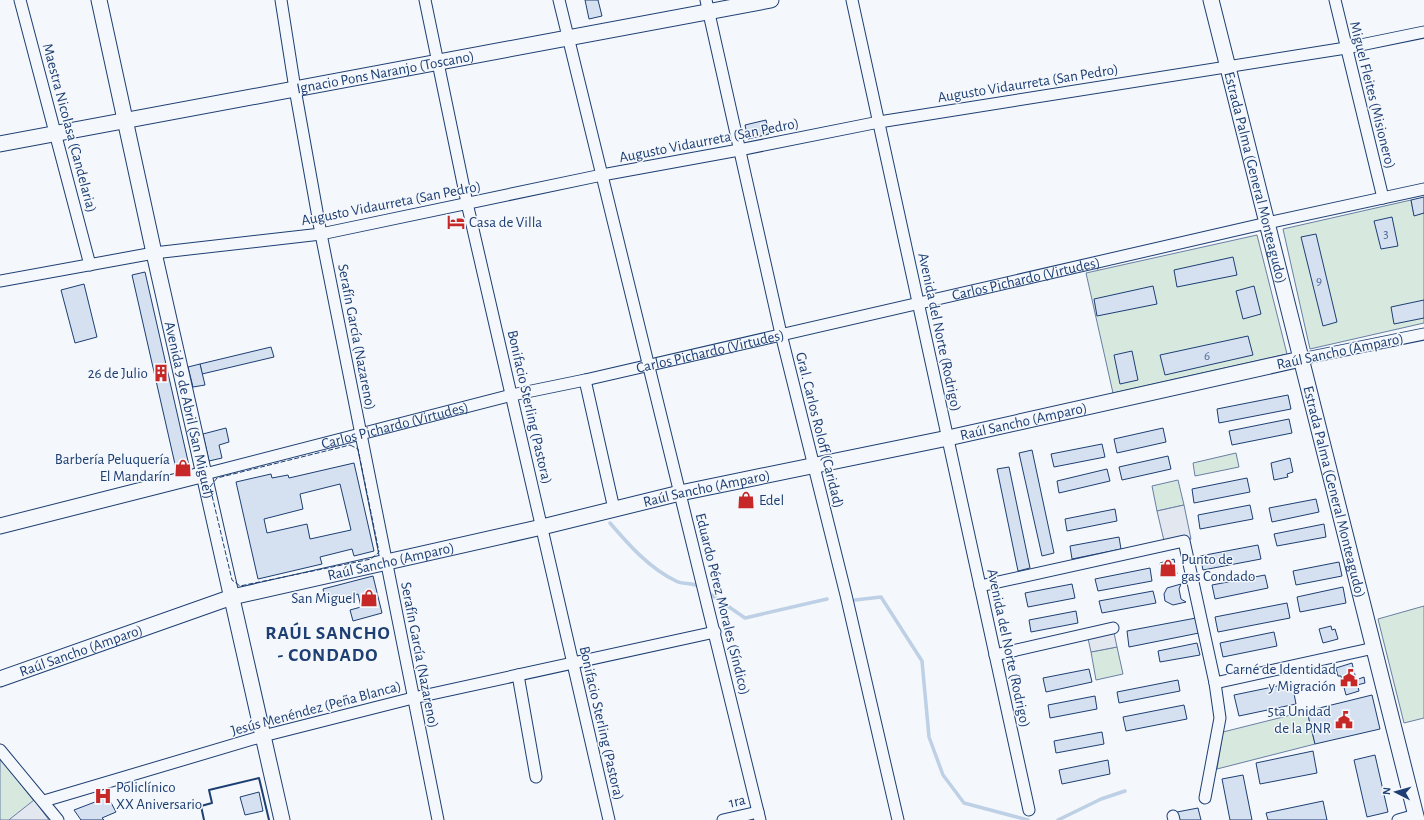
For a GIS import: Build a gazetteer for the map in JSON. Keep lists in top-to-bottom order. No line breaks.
{"streets":{"street":["Ignacio Pons Naranjo (Toscano)","Augusto Vidaurreta (San Pedro)","Miguel Fleites (Misionero)","Maestra Nicolasa (Candelaria)","Estrada Palma (General Monteagudo)","Carlos Pichardo (Virtudes)","Avenida del Norte (Rodrigo)","Serafín García (Nazareno)","Raúl Sancho (Amparo)","Bonifacio Sterling (Pastora)","Avenida 9 de Abril (San Miguel)","Gral. Carlos Roloff (Caridad)","Eduardo Pérez Morales (Síndico)","Jesús Menéndez (Peña Blanca)","1ra"]},"crossings":[["Ignacio Pons Naranjo (Toscano)","Maestra Nicolasa (Candelaria)"],["Ignacio Pons Naranjo (Toscano)","Serafín García (Nazareno)"],["Ignacio Pons Naranjo (Toscano)","Bonifacio Sterling (Pastora)"],["Ignacio Pons Naranjo (Toscano)","Avenida 9 de Abril (San Miguel)"],["Ignacio Pons Naranjo (Toscano)","Gral. Carlos Roloff (Caridad)"],["Ignacio Pons Naranjo (Toscano)","Eduardo Pérez Morales (Síndico)"],["Augusto Vidaurreta (San Pedro)","Miguel Fleites (Misionero)"],["Augusto Vidaurreta (San Pedro)","Maestra Nicolasa (Candelaria)"],["Augusto Vidaurreta (San Pedro)","Estrada Palma (General Monteagudo)"],["Augusto Vidaurreta (San Pedro)","Avenida del Norte (Rodrigo)"],["Augusto Vidaurreta (San Pedro)","Serafín García (Nazareno)"],["Augusto Vidaurreta (San Pedro)","Bonifacio Sterling (Pastora)"],["Augusto Vidaurreta (San Pedro)","Avenida 9 de Abril (San Miguel)"],["Augusto Vidaurreta (San Pedro)","Gral. Carlos Roloff (Caridad)"],["Augusto Vidaurreta (San Pedro)","Eduardo Pérez Morales (Síndico)"],["Miguel Fleites (Misionero)","Carlos Pichardo (Virtudes)"],["Estrada Palma (General Monteagudo)","Carlos Pichardo (Virtudes)"],["Estrada Palma (General Monteagudo)","Raúl Sancho (Amparo)"],["Carlos Pichardo (Virtudes)","Avenida del Norte (Rodrigo)"],["Carlos Pichardo (Virtudes)","Serafín García (Nazareno)"],["Carlos Pichardo (Virtudes)","Bonifacio Sterling (Pastora)"],["Carlos Pichardo (Virtudes)","Avenida 9 de Abril (San Miguel)"],["Carlos Pichardo (Virtudes)","Gral. Carlos Roloff (Caridad)"],["Carlos Pichardo (Virtudes)","Eduardo Pérez Morales (Síndico)"],["Avenida del Norte (Rodrigo)","Raúl Sancho (Amparo)"],["Serafín García (Nazareno)","Raúl Sancho (Amparo)"],["Serafín García (Nazareno)","Jesús Menéndez (Peña Blanca)"],["Raúl Sancho (Amparo)","Bonifacio Sterling (Pastora)"],["Raúl Sancho (Amparo)","Avenida 9 de Abril (San Miguel)"],["Raúl Sancho (Amparo)","Gral. Carlos Roloff (Caridad)"],["Raúl Sancho (Amparo)","Eduardo Pérez Morales (Síndico)"],["Bonifacio Sterling (Pastora)","Jesús Menéndez (Peña Blanca)"],["Avenida 9 de Abril (San Miguel)","Jesús Menéndez (Peña Blanca)"],["Eduardo Pérez Morales (Síndico)","Jesús Menéndez (Peña Blanca)"],["Eduardo Pérez Morales (Síndico)","1ra"]],"districts":["RAÚL SANCHO - CONDADO"],"places":{"hotel":["Casa de Villa"],"building":["26 de Julio"],"shop":["Barbería Peluquería El Mandarín","Edel","Punto de gas Condado","San Miguel"],"public building":["Carné de Identidad y Migración","5ta Unidad de la PNR"],"hospital":["Policlínico XX Aniversario"]},"house_numbers":["3","9","6"],"north":"left"}
